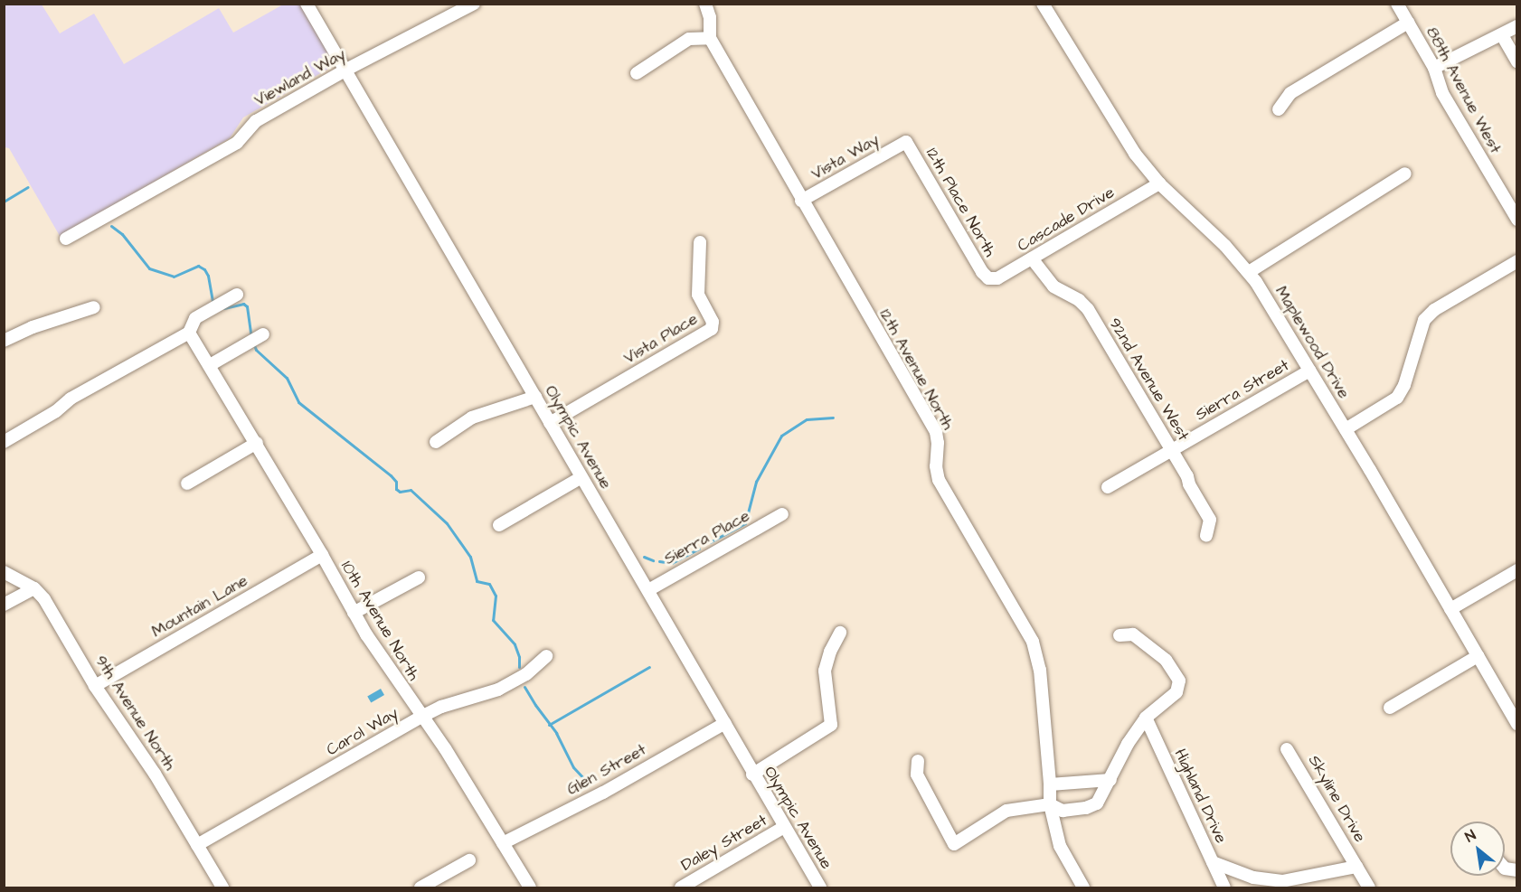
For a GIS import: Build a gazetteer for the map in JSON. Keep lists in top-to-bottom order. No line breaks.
{"streets":{"street":["Viewland Way","88th Avenue West","Vista Way","12th Place North","Cascade Drive","Vista Place","Maplewood Drive","12th Avenue North","92nd Avenue West","Sierra Street","Olympic Avenue","Sierra Place","Mountain Lane","10th Avenue North","9th Avenue North","Carol Way","Glen Street","Highland Drive","Skyline Drive","Daley Street"]},"crossings":[["Viewland Way","Olympic Avenue"],["Vista Way","12th Place North"],["Vista Way","12th Avenue North"],["12th Place North","Cascade Drive"],["Cascade Drive","Maplewood Drive"],["Cascade Drive","92nd Avenue West"],["Vista Place","Olympic Avenue"],["Maplewood Drive","Sierra Street"],["92nd Avenue West","Sierra Street"],["Olympic Avenue","Sierra Place"],["Olympic Avenue","Glen Street"],["Olympic Avenue","Daley Street"],["Mountain Lane","10th Avenue North"],["Mountain Lane","9th Avenue North"],["10th Avenue North","Carol Way"],["10th Avenue North","Glen Street"],["9th Avenue North","Carol Way"],["Highland Drive","Skyline Drive"]],"north":"top left"}
